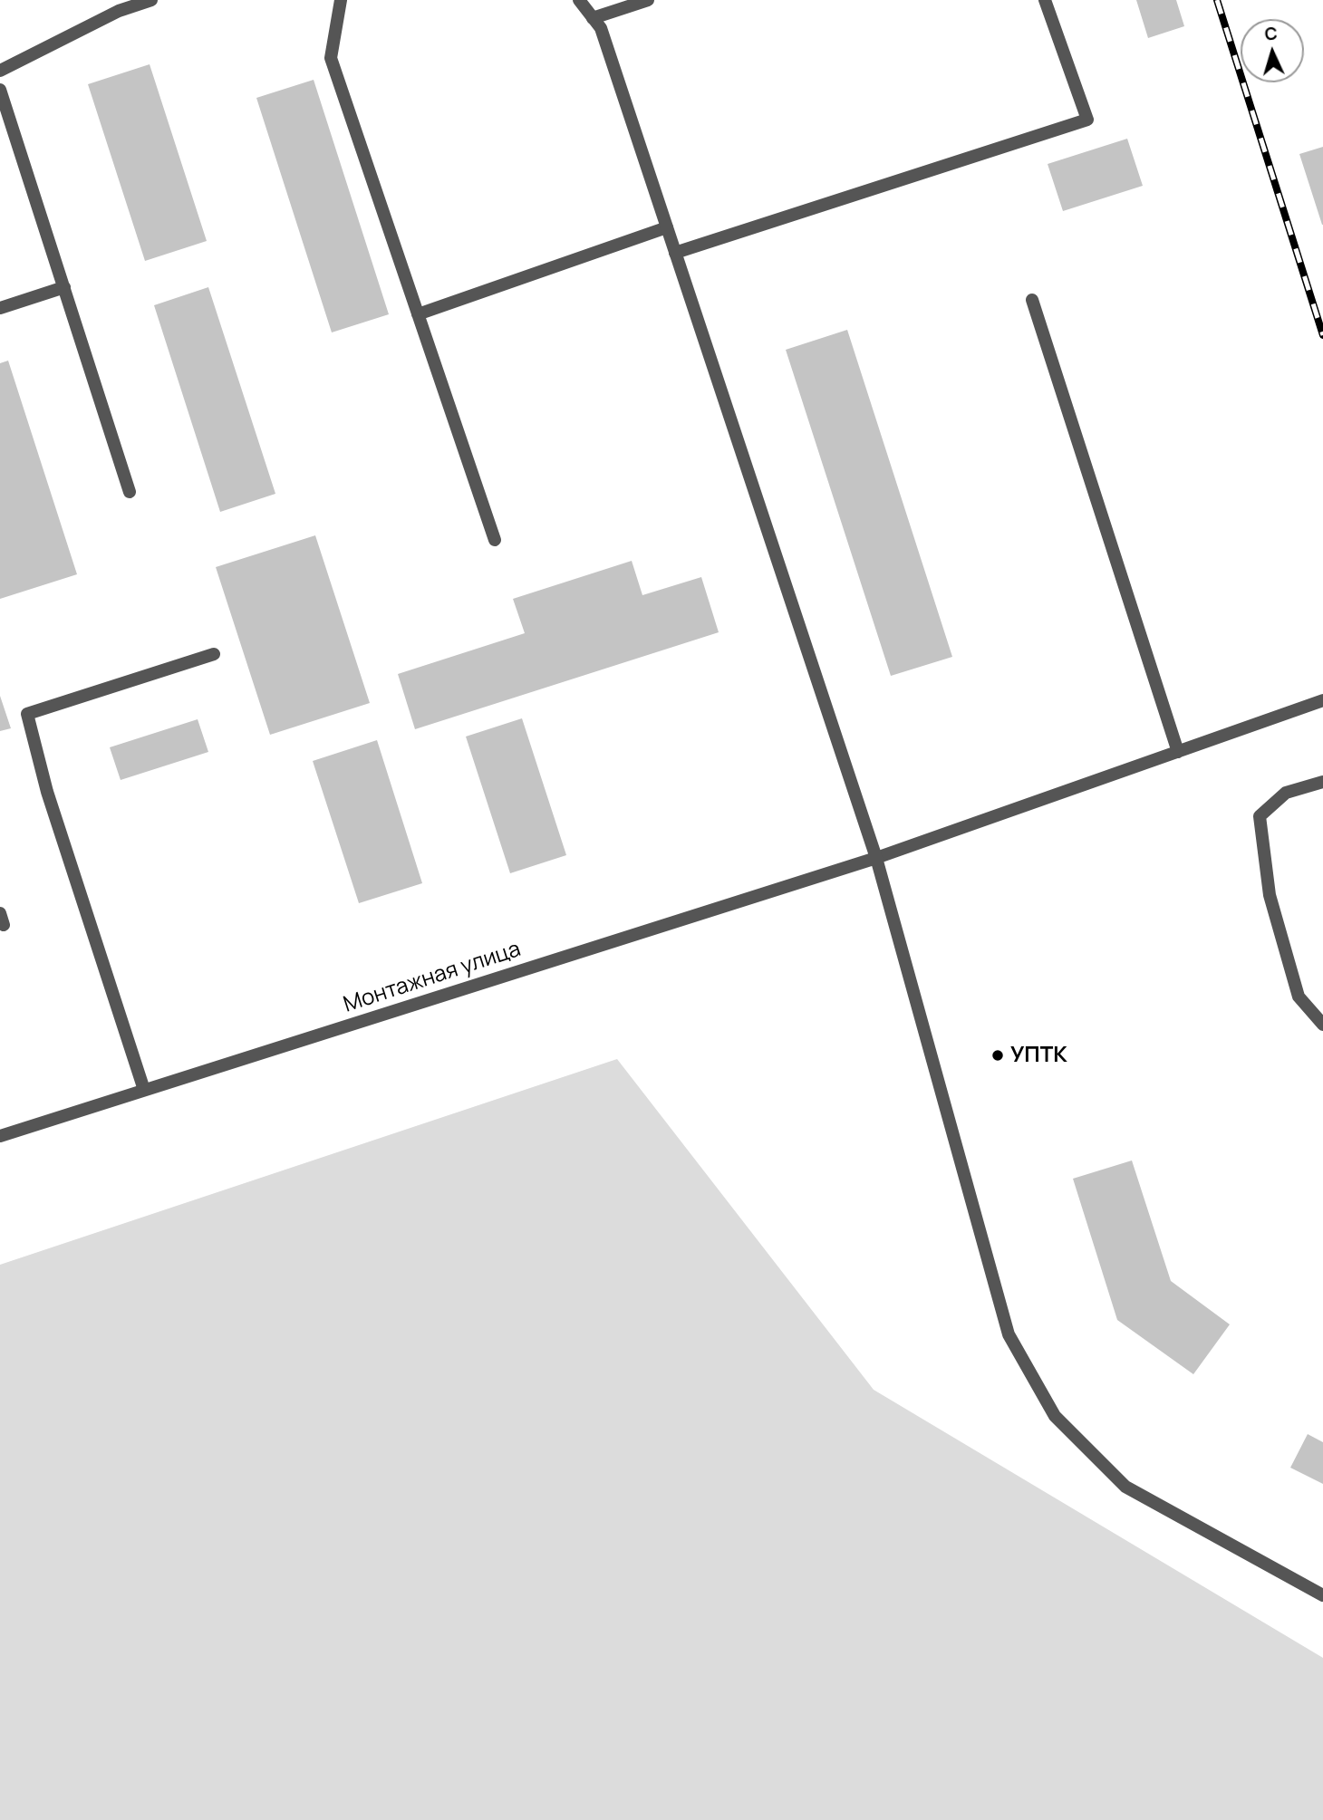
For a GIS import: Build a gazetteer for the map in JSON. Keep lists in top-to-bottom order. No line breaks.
{"streets":{"street":["Монтажная улица"]},"places":["УПТК"],"north":"top"}
